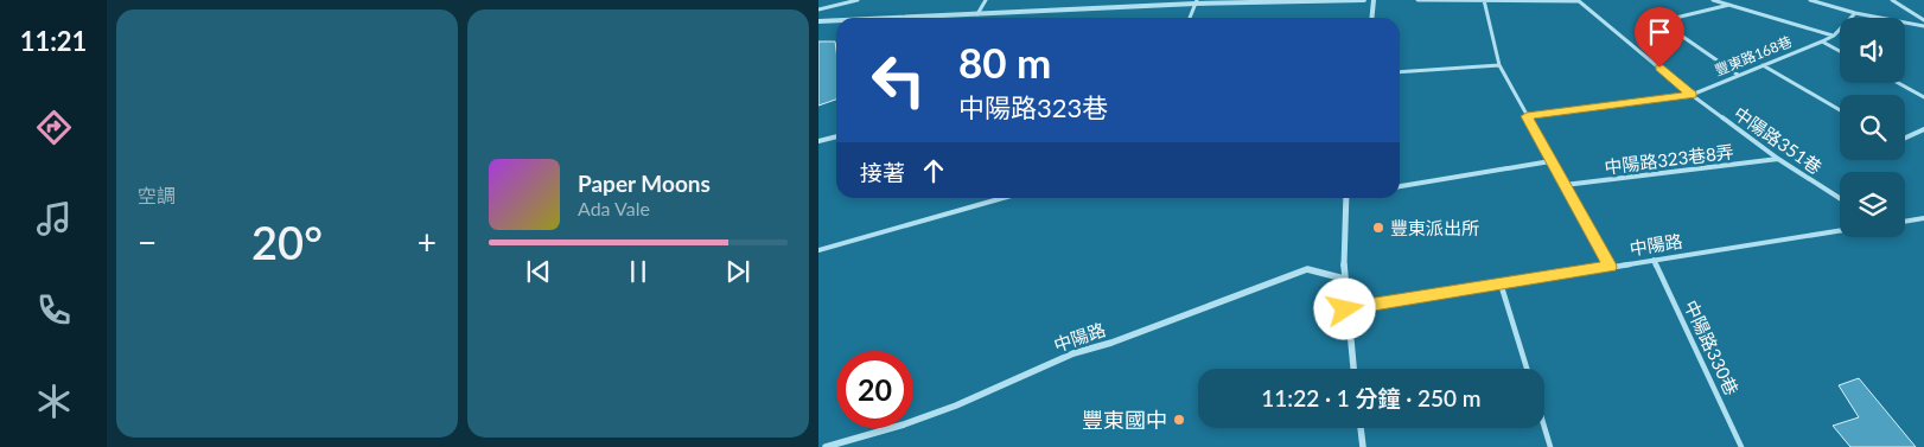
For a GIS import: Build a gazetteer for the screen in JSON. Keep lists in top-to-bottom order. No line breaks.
{"streets":{"street":["中陽路"],"lane":["豐東路168巷","中陽路351巷","中陽路323巷8弄","中陽路330巷"]},"crossings":[["豐東路168巷","中陽路351巷"],["中陽路351巷","中陽路323巷8弄"],["中陽路","中陽路330巷"]],"places":["豐東派出所","豐東國中"],"page":{"tabs":"11:21","tile":"空調","turn":["80 m","中陽路323巷"],"then":"接著","song":["Paper Moons","Ada Vale"],"heat":["−","20°","+"],"limit":"20","trip":"11:22 · 1 分鐘 · 250 m"}}
